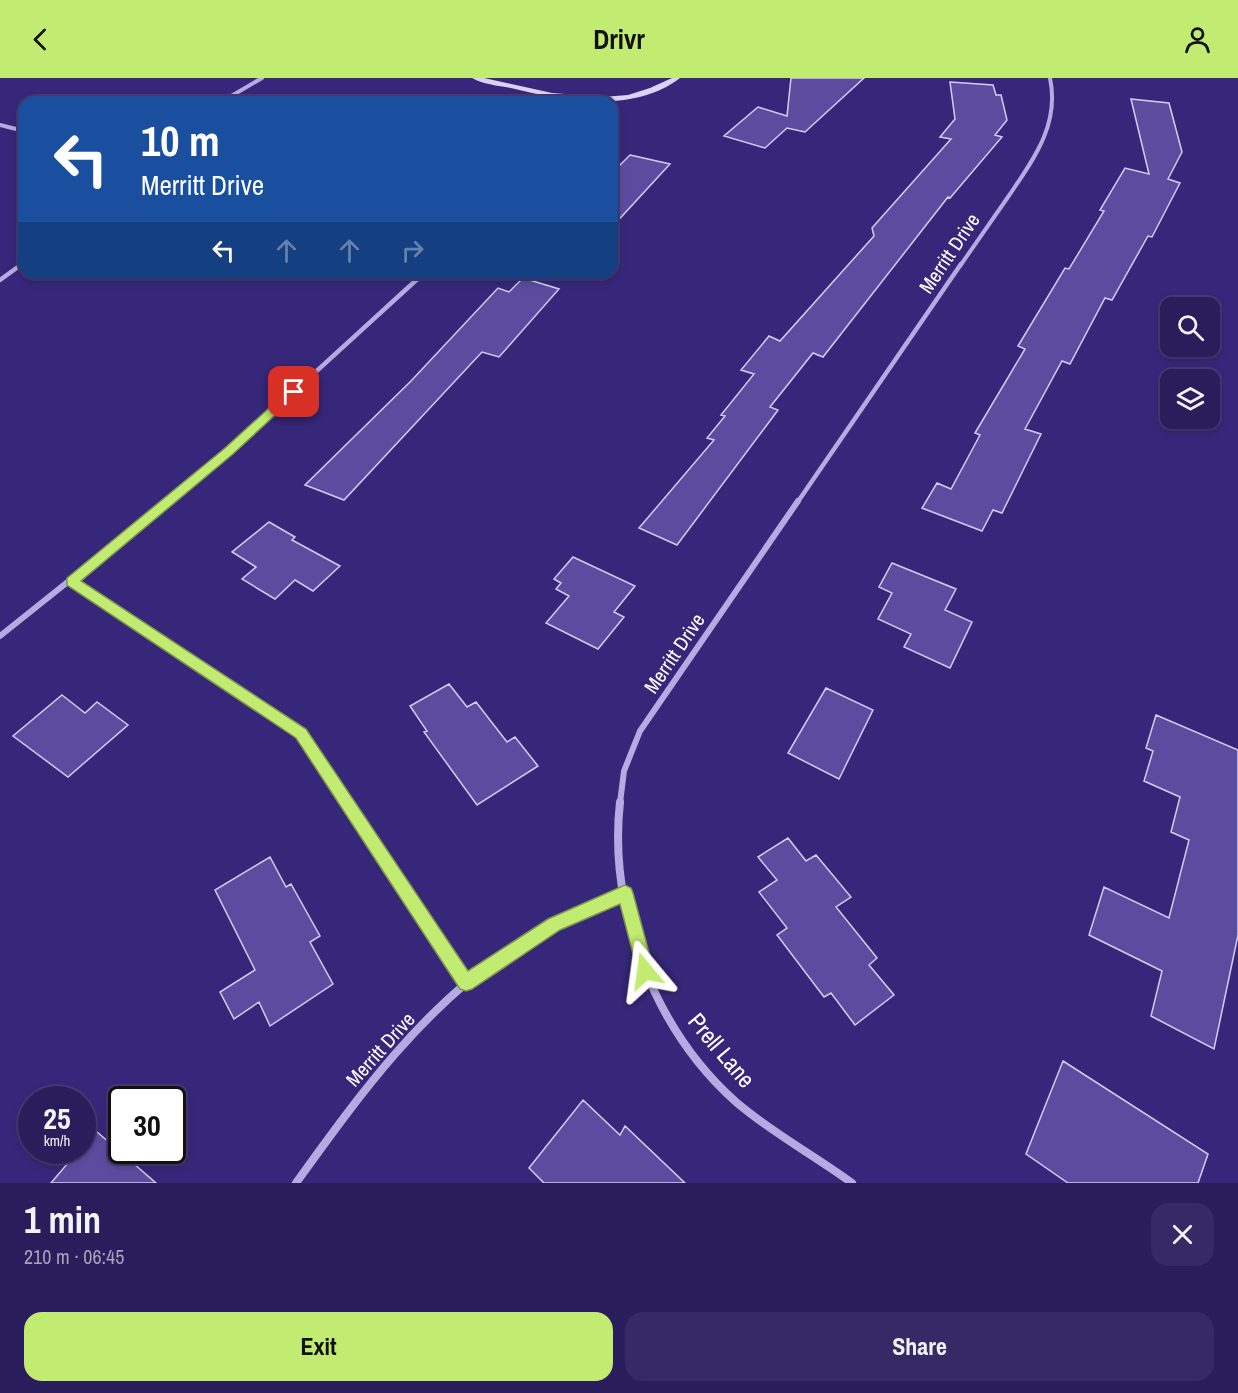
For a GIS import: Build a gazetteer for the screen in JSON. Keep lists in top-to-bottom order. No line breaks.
{"streets":{"street":["Merritt Drive","Prell Lane"]},"crossings":[["Merritt Drive","Prell Lane"]],"page":{"header":"Drivr","turn":["10 m","Merritt Drive"],"speed":"25 km/h","limit":"30","heading":["1 min","210 m · 06:45"],"buttons":["Exit","Share"]}}
